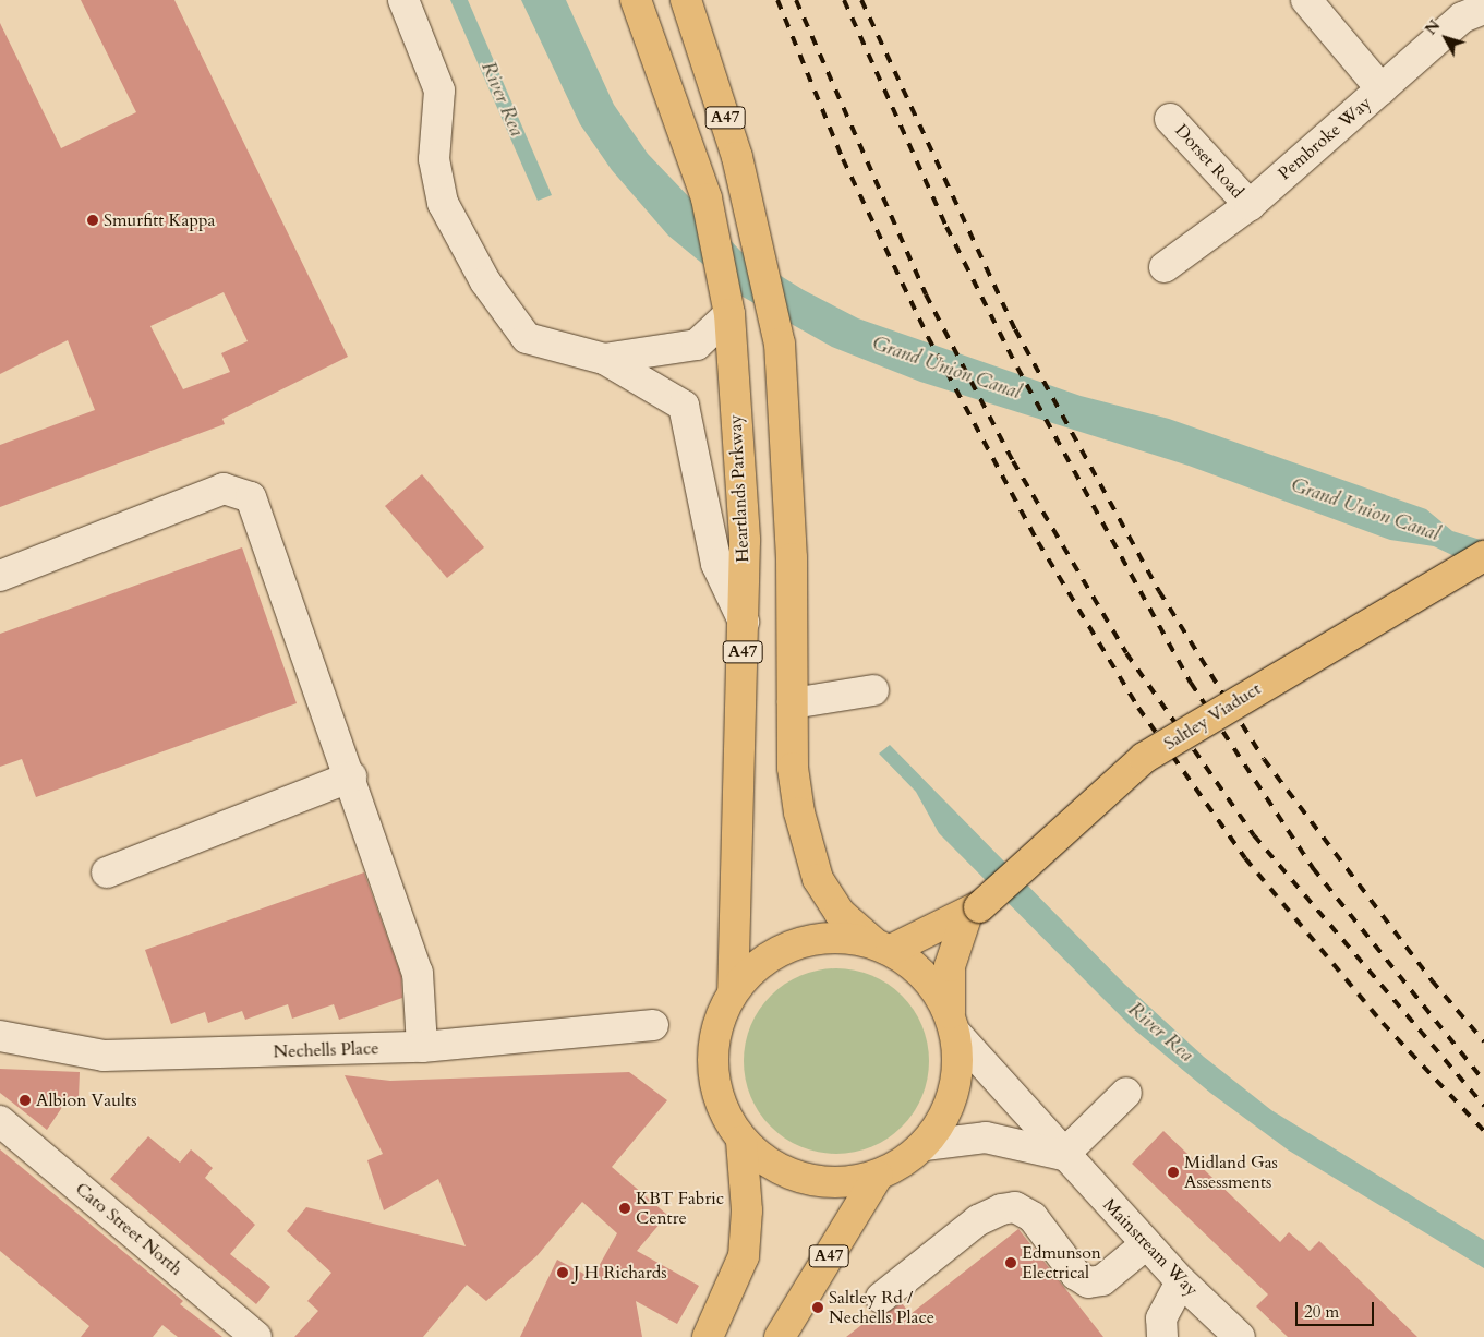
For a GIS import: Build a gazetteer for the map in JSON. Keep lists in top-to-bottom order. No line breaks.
{"streets":{"main road":["A47","Heartlands Parkway","Saltley Viaduct"],"street":["Pembroke Way","Dorset Road","Nechells Place","Cato Street North","Mainstream Way"]},"crossings":[["A47","Saltley Viaduct"],["Pembroke Way","Dorset Road"],["Saltley Viaduct","Mainstream Way"]],"water":["River Rea","Grand Union Canal"],"places":["Smurfitt Kappa","Albion Vaults","Midland Gas Assessments","KBT Fabric Centre","Edmunson Electrical","J H Richards","Saltley Rd / Nechells Place"],"scale_bar":"20 m","north":"top left"}
